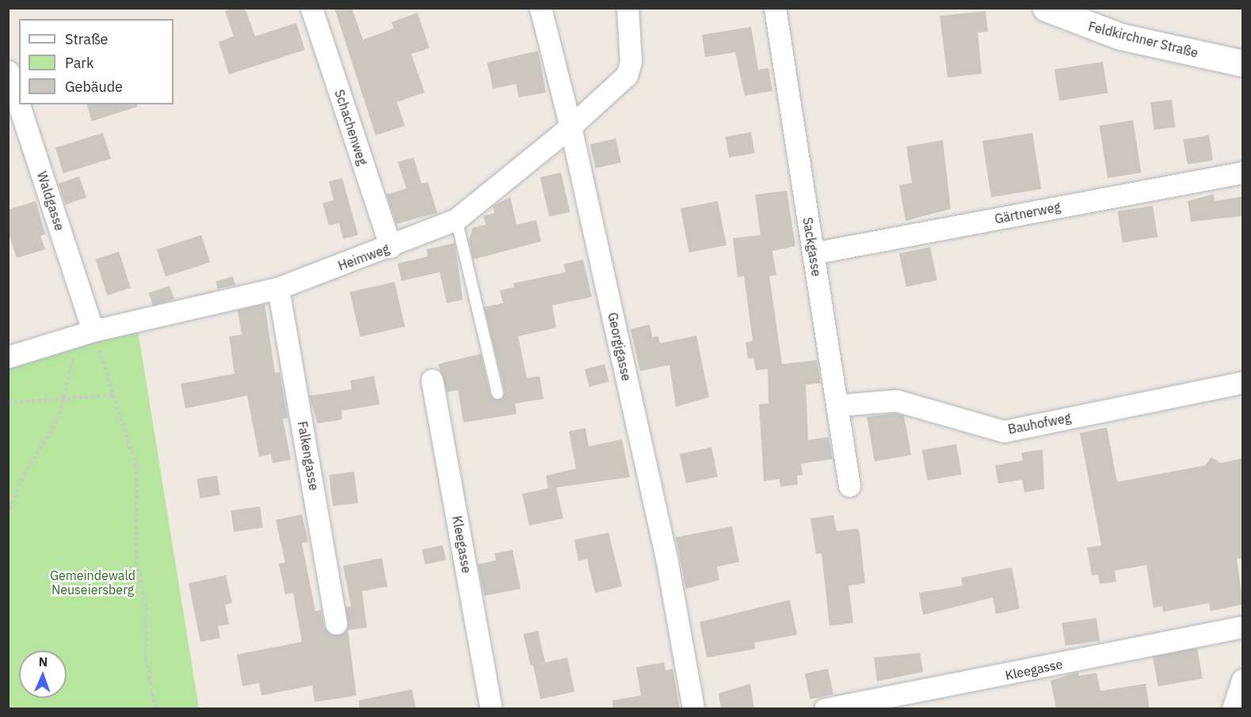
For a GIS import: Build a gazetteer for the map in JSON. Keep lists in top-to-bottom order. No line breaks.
{"streets":{"street":["Feldkirchner Straße","Schachenweg","Waldgasse","Gärtnerweg","Sackgasse","Heimweg","Georgigasse","Bauhofweg","Falkengasse","Kleegasse"]},"crossings":[["Schachenweg","Heimweg"],["Waldgasse","Heimweg"],["Gärtnerweg","Sackgasse"],["Sackgasse","Bauhofweg"],["Heimweg","Georgigasse"],["Heimweg","Falkengasse"]],"parks":["Gemeindewald Neuseiersberg"],"legend":["Straße","Park","Gebäude"],"north":"top"}
